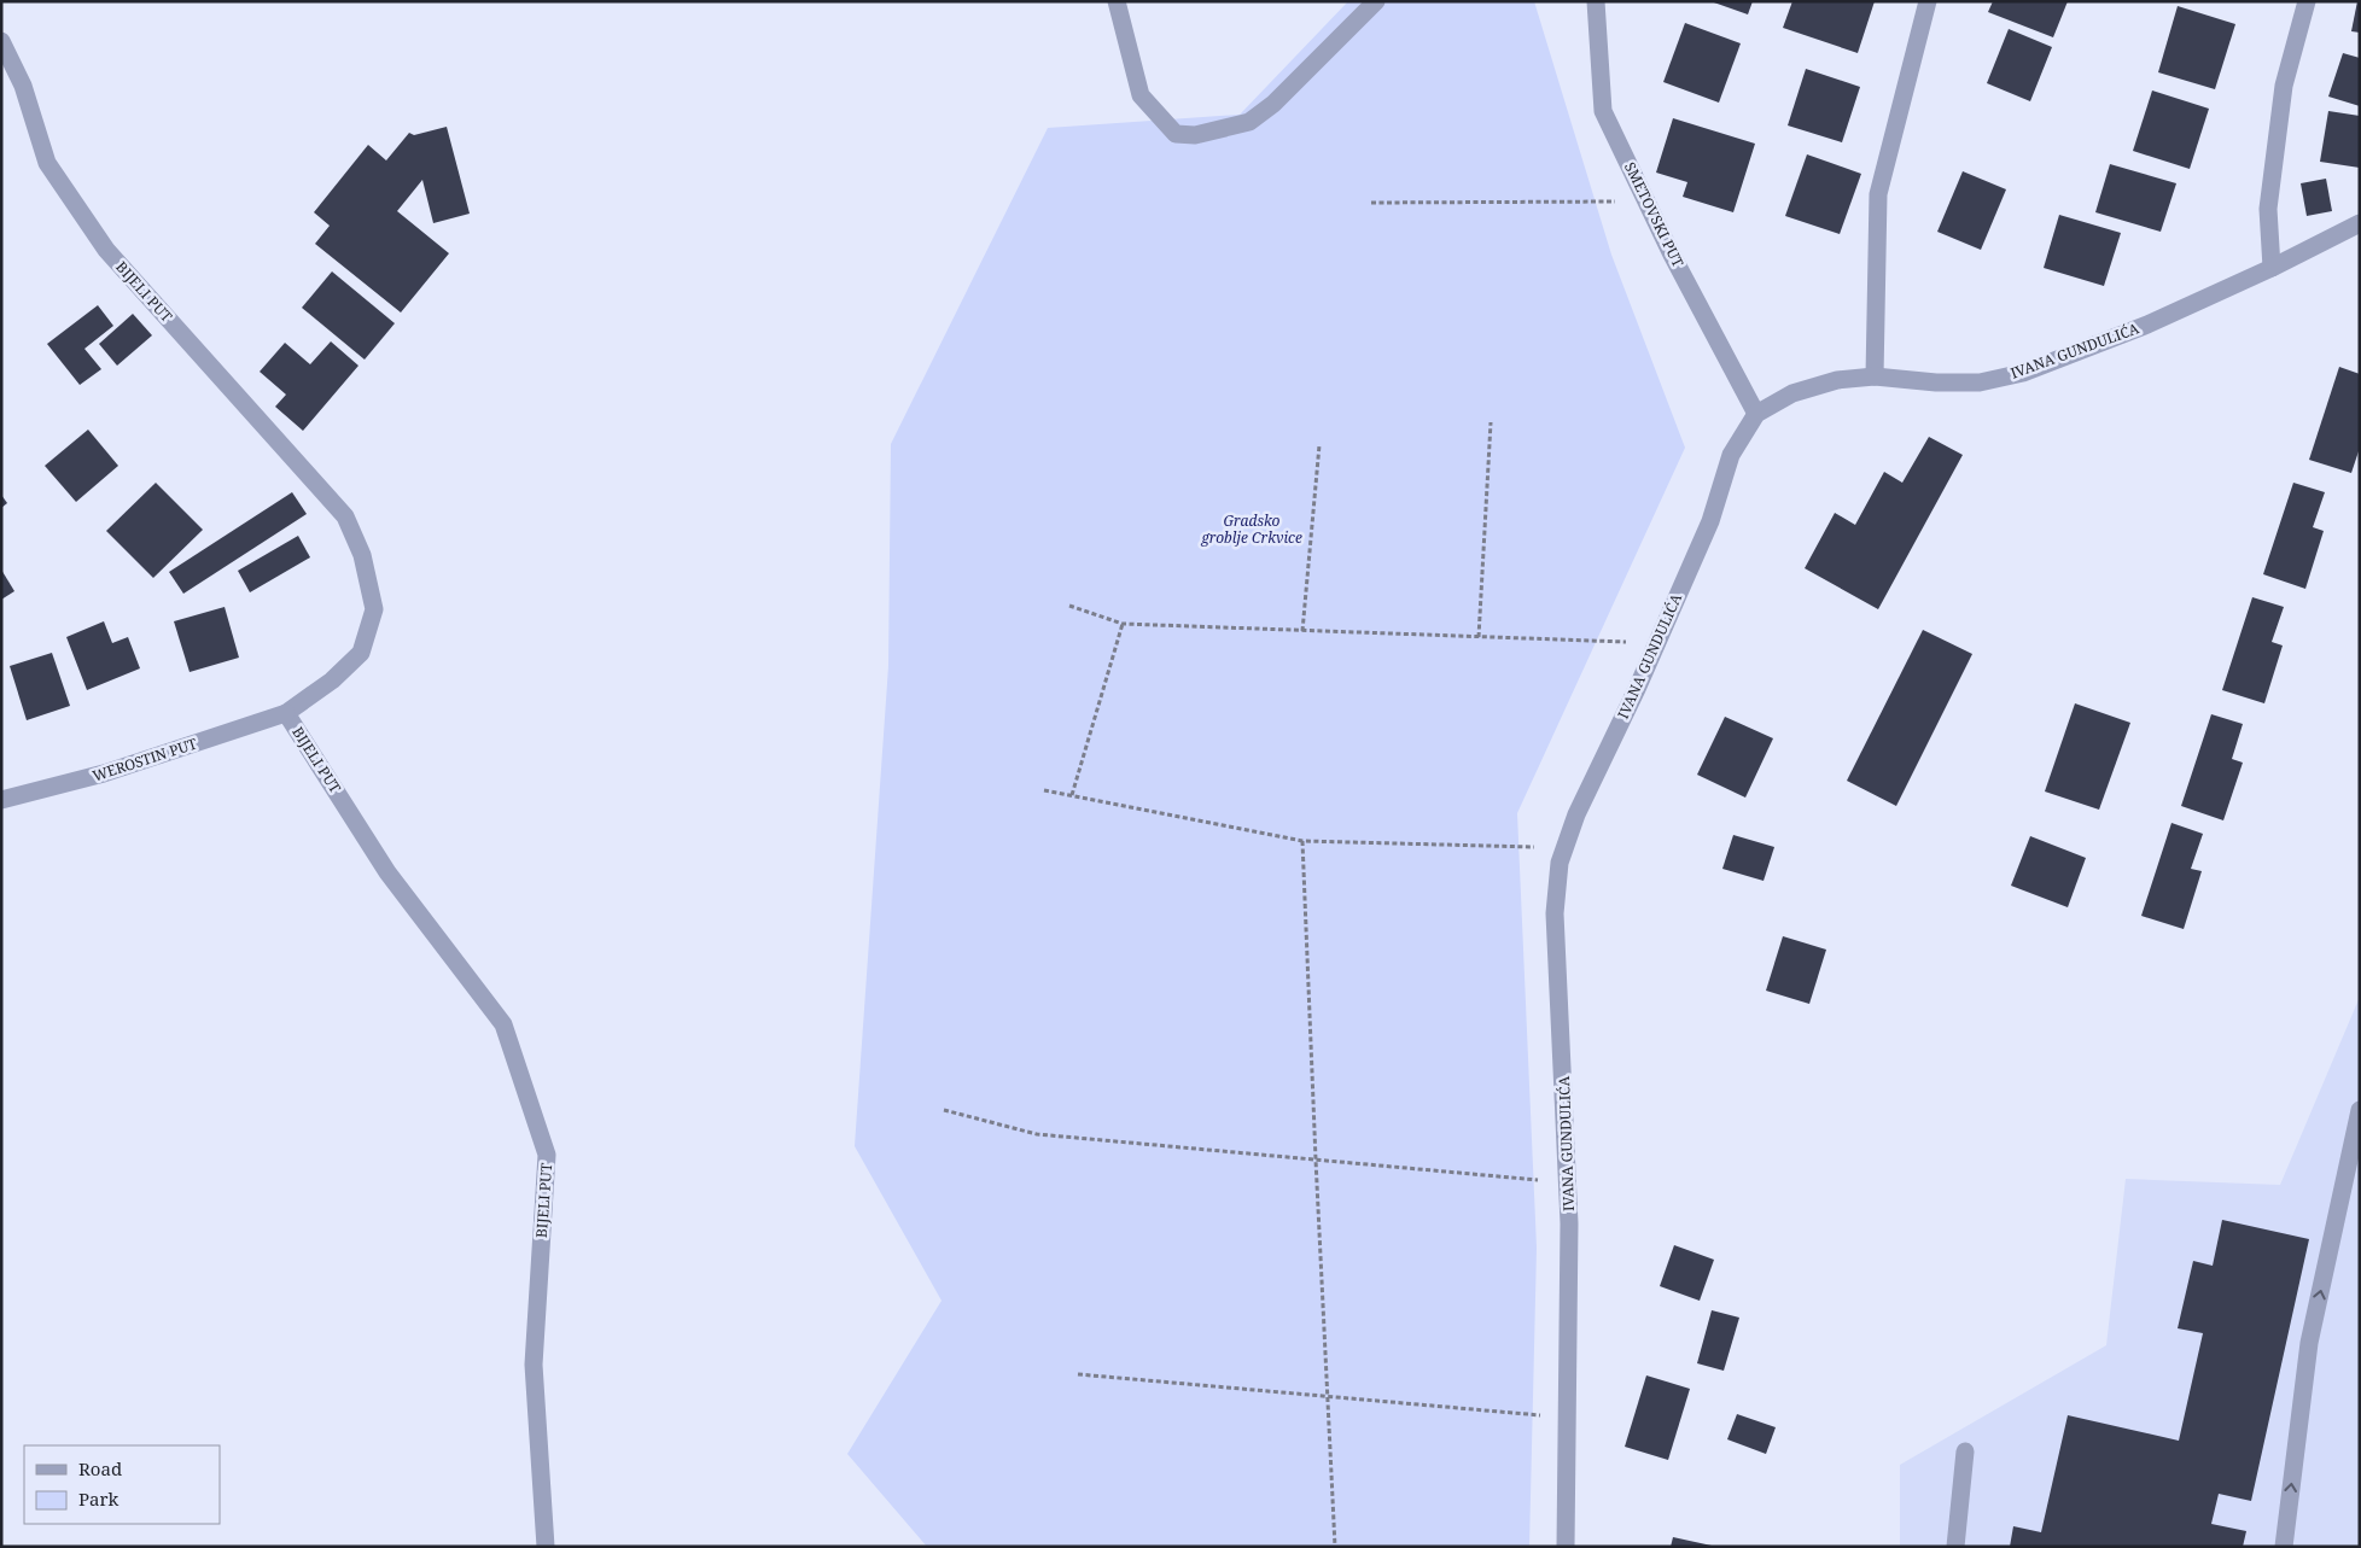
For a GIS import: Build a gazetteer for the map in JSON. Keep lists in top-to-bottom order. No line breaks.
{"streets":{"street":["SMETOVSKI PUT","BIJELI PUT","IVANA GUNDULIĆA","WEROSTIN PUT"]},"crossings":[["SMETOVSKI PUT","IVANA GUNDULIĆA"],["BIJELI PUT","WEROSTIN PUT"]],"parks":["Gradsko groblje Crkvice"],"legend":["Road","Park"]}
